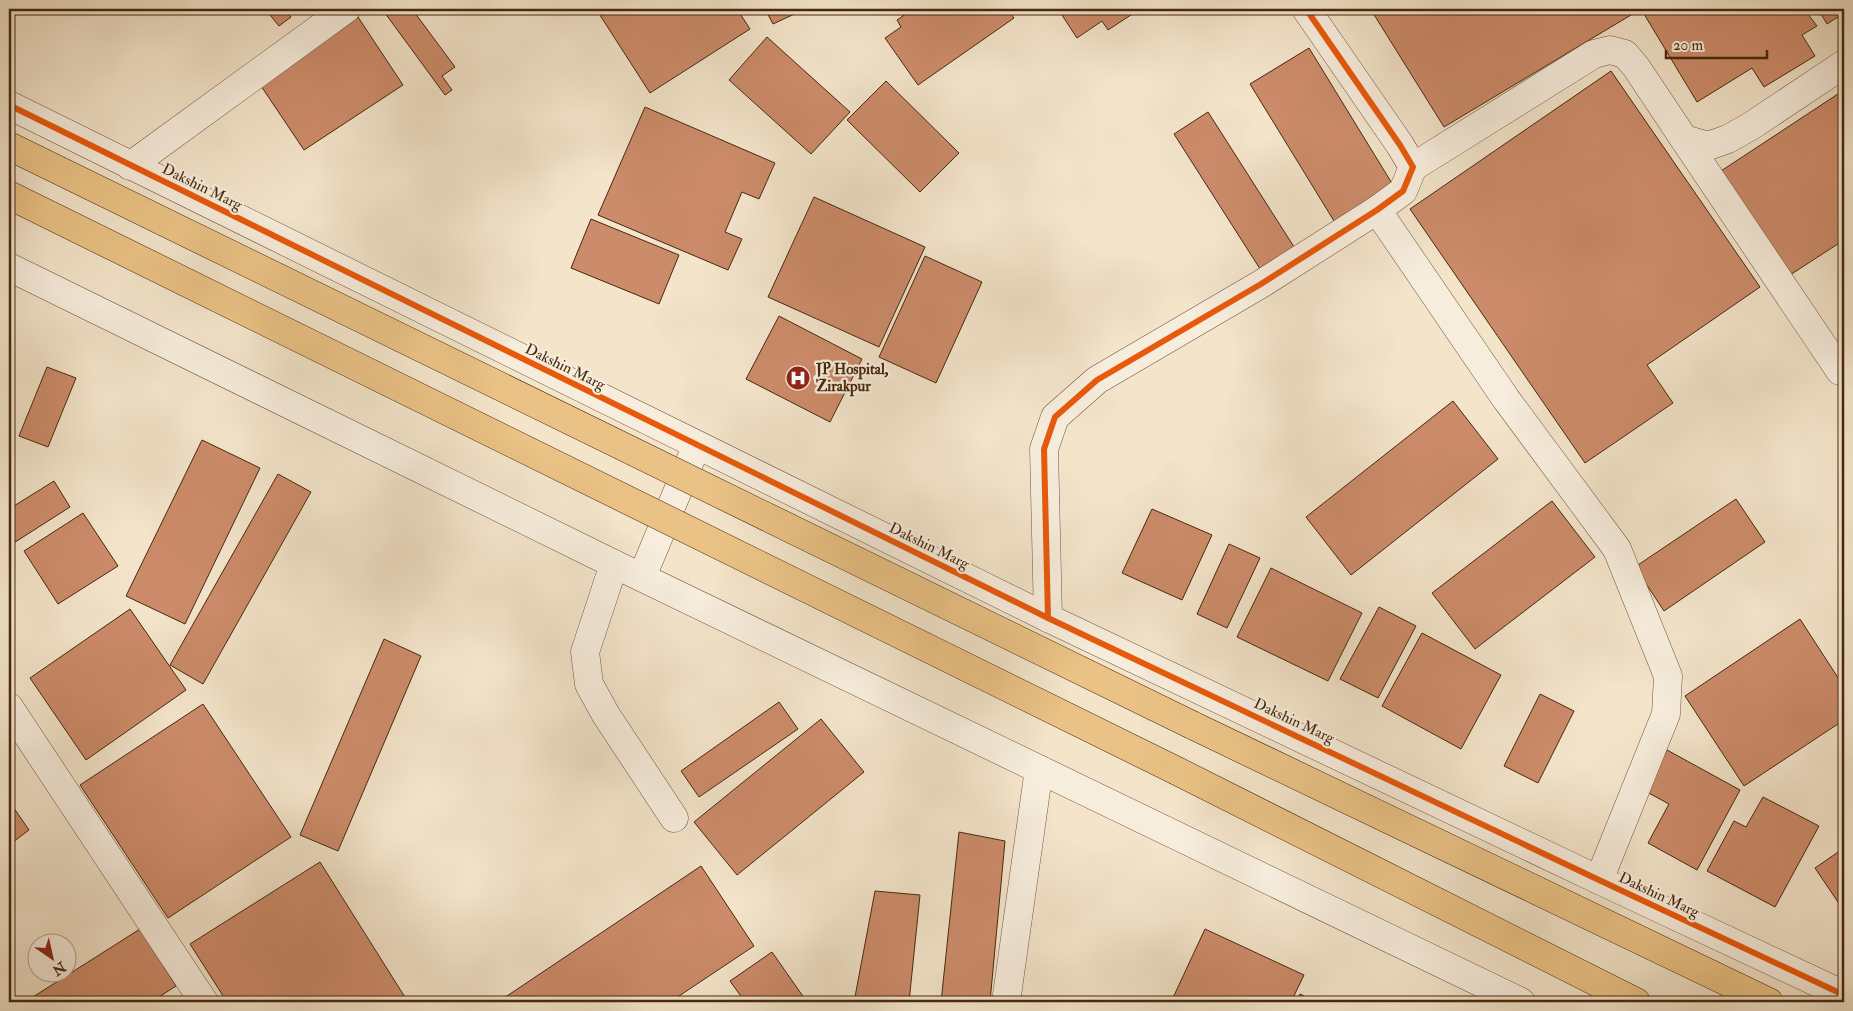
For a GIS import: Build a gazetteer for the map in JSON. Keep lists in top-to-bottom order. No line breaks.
{"streets":{"street":["Dakshin Marg"]},"places":{"hospital":["JP Hospital, Zirakpur"]},"scale_bar":"20 m","north":"bottom right"}
